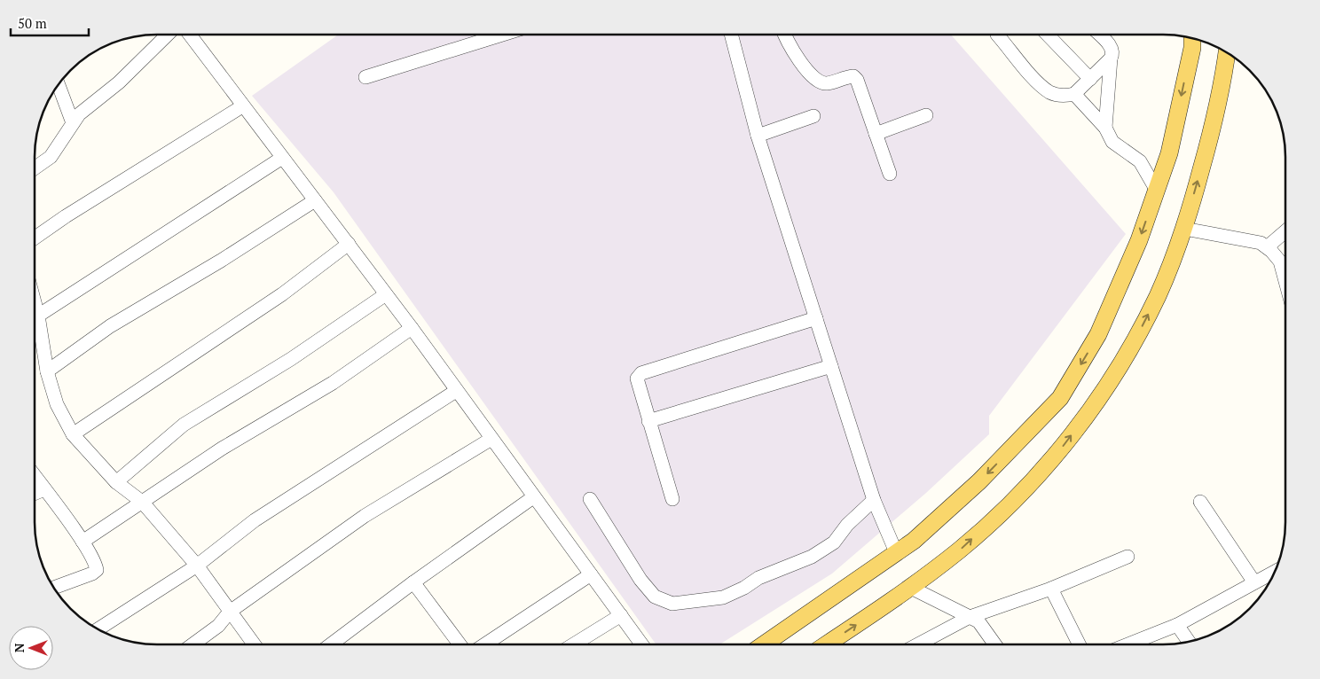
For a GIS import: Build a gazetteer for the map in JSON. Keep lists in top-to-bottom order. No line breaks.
{"scale_bar":"50 m","north":"left"}
